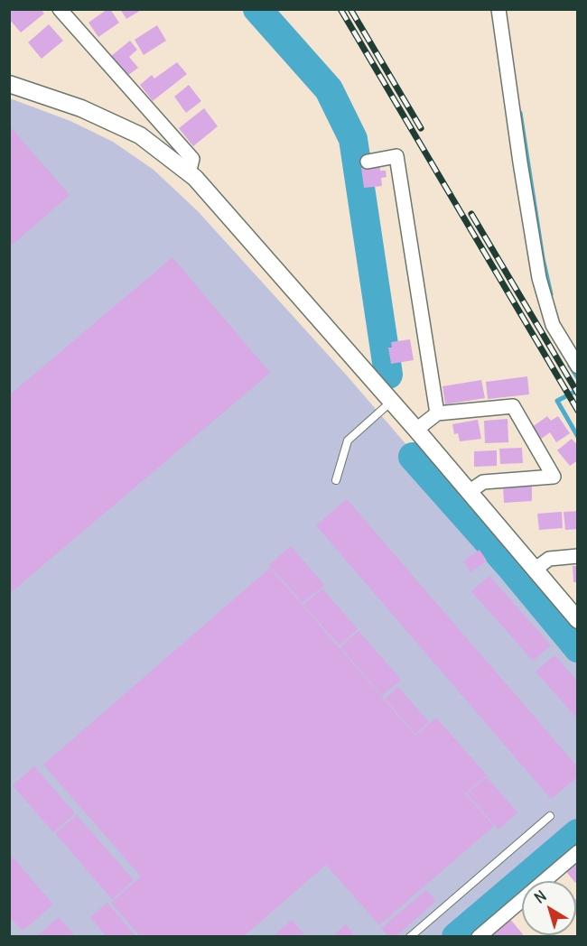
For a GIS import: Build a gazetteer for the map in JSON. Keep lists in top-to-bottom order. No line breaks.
{"north":"top left"}
